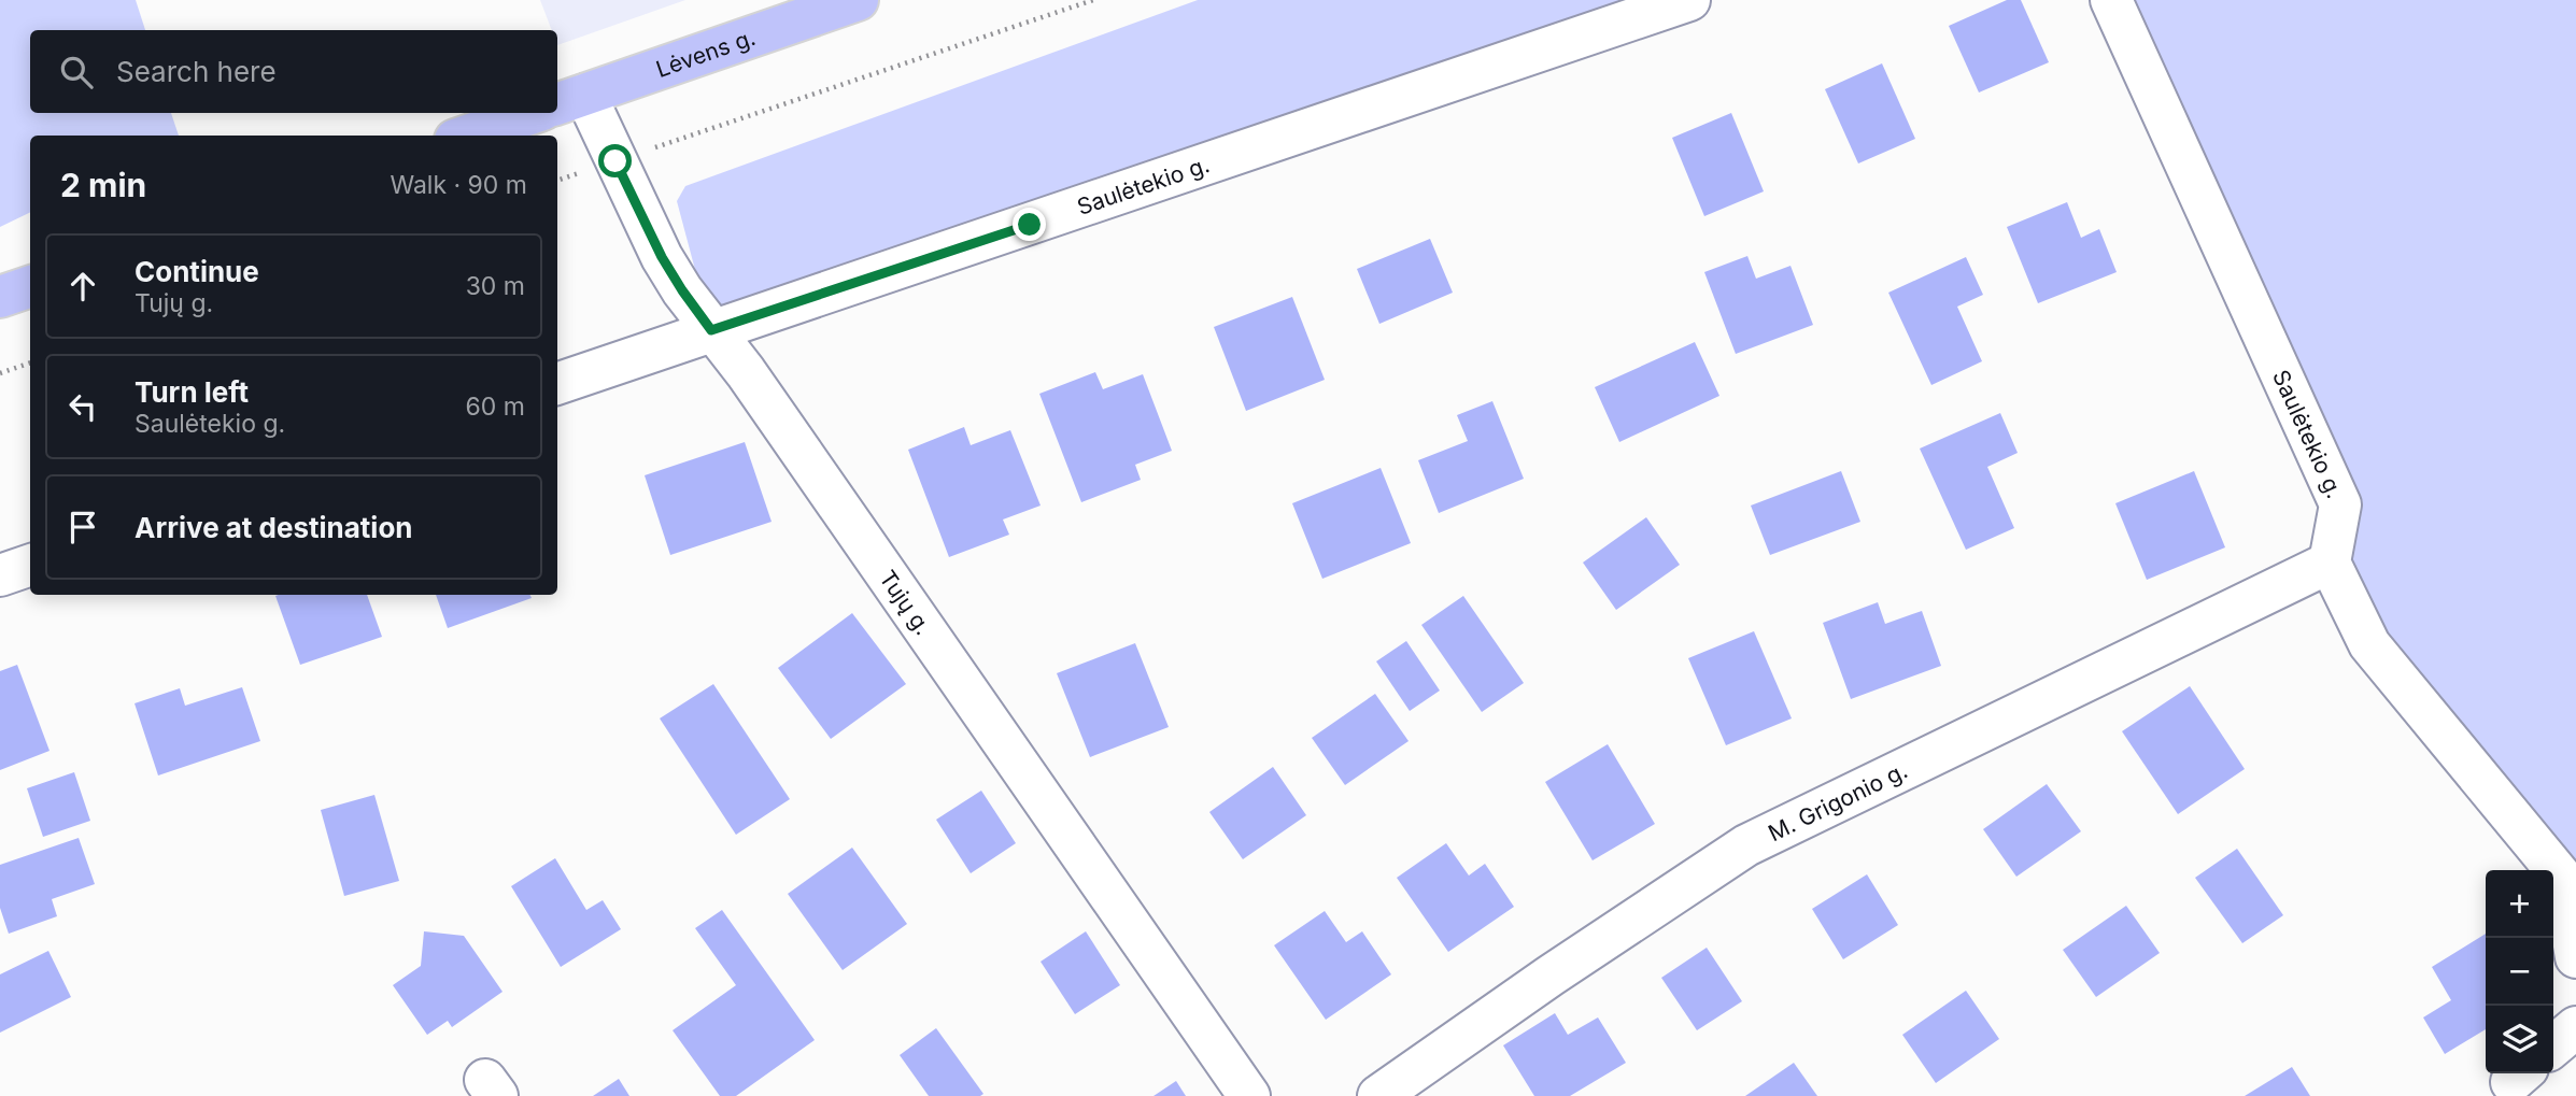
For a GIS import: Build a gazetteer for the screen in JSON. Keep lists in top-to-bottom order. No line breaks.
{"streets":{"main road":["Lėvens g."],"street":["Saulėtekio g.","Tujų g.","M. Grigonio g."]},"crossings":[["Lėvens g.","Tujų g."],["Saulėtekio g.","Tujų g."],["Saulėtekio g.","M. Grigonio g."]],"page":{"search":"Search here","heading":["2 min","Walk · 90 m"],"list":[["Continue","Tujų g.","30 m"],["Turn left","Saulėtekio g.","60 m"],"Arrive at destination"],"map_buttons":["+","−"]}}
